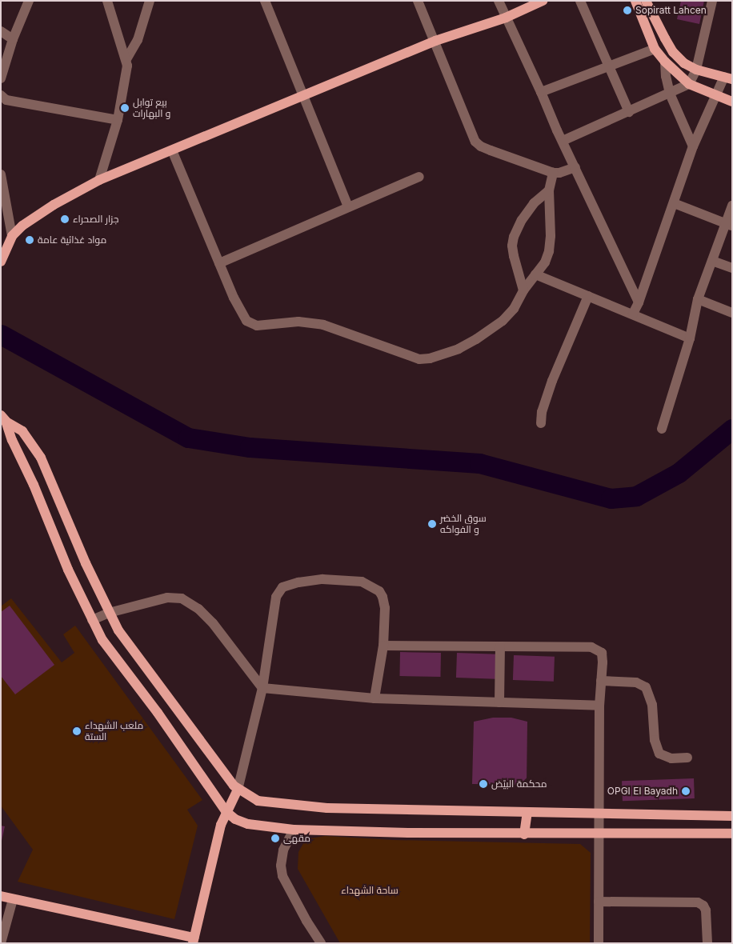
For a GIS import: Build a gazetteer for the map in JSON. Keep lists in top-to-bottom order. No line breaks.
{"parks":["ساحة الشهداء"],"places":["Sopiratt Lahcen","بيع توابل و البهارات","جزار الصحراء","مواد غذائية عامة","سوق الخضر و الفواكه","ملعب الشهداء الستة","محكمة البيّض","OPGI El Bayadh","مقهى"]}
